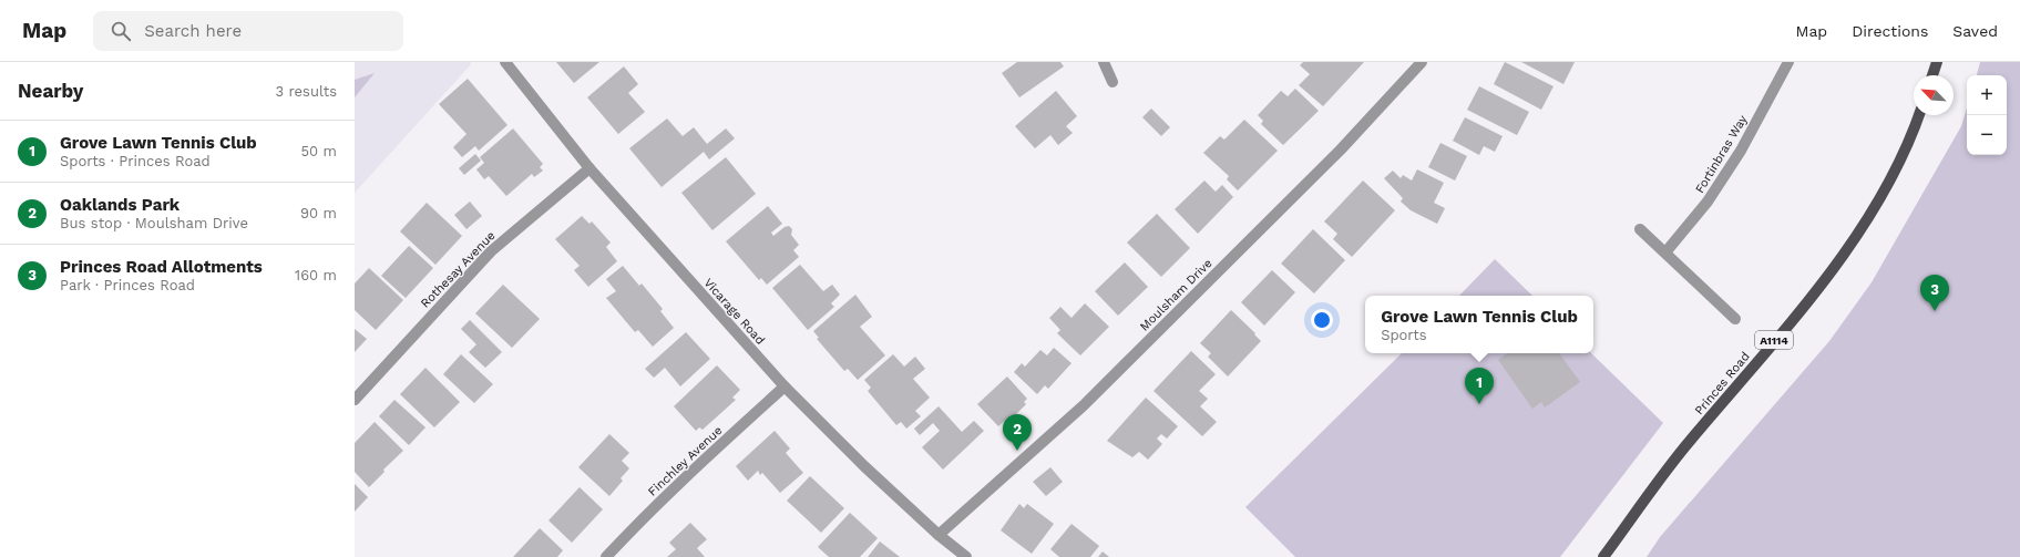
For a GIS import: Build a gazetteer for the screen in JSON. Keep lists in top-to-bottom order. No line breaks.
{"streets":{"main road":["A1114","Princes Road"],"street":["Fortinbras Way","Rothesay Avenue","Moulsham Drive","Vicarage Road","Finchley Avenue"]},"crossings":[["Rothesay Avenue","Vicarage Road"],["Moulsham Drive","Vicarage Road"],["Vicarage Road","Finchley Avenue"]],"north":"top left","page":{"header":"Map","search":"Search here","nav":["Map","Directions","Saved"],"heading":["Nearby","3 results"],"map_buttons":["+","−"],"list":[{"mark":"1","name":"Grove Lawn Tennis Club","note":"Sports · Princes Road","value":"50 m"},{"mark":"2","name":"Oaklands Park","note":"Bus stop · Moulsham Drive","value":"90 m"},{"mark":"3","name":"Princes Road Allotments","note":"Park · Princes Road","value":"160 m"}],"pins":["3","1","2"],"popup":["Grove Lawn Tennis Club","Sports"]}}
